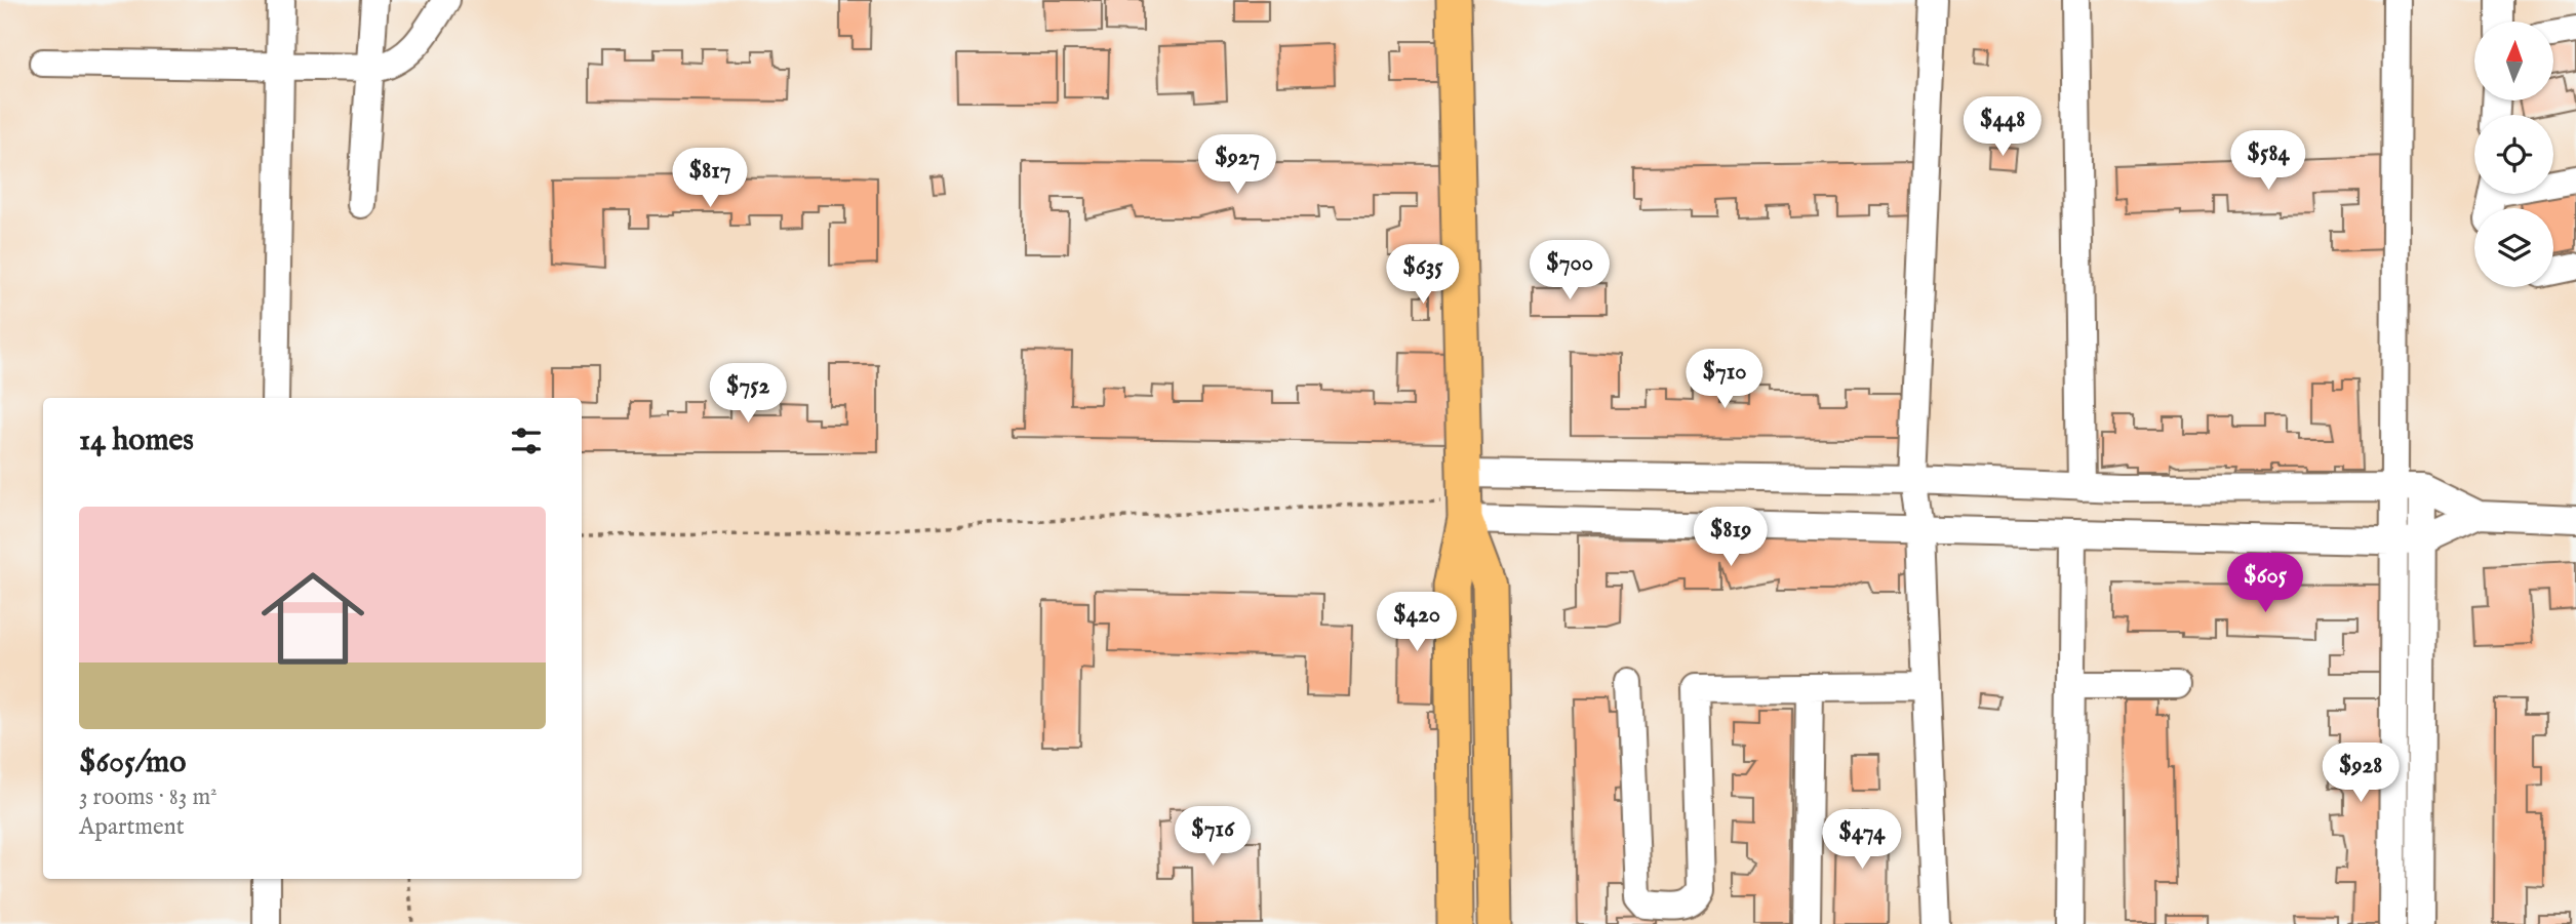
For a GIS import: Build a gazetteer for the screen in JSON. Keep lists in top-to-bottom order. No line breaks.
{"north":"top","page":{"price":["$448","$584","$927","$817","$700","$635","$710","$752","$819","$605","$420","$928","$716","$474"],"heading":"14 homes","list":[{"name":"$605/mo","note":"3 rooms · 83 m² · Apartment"}]}}
